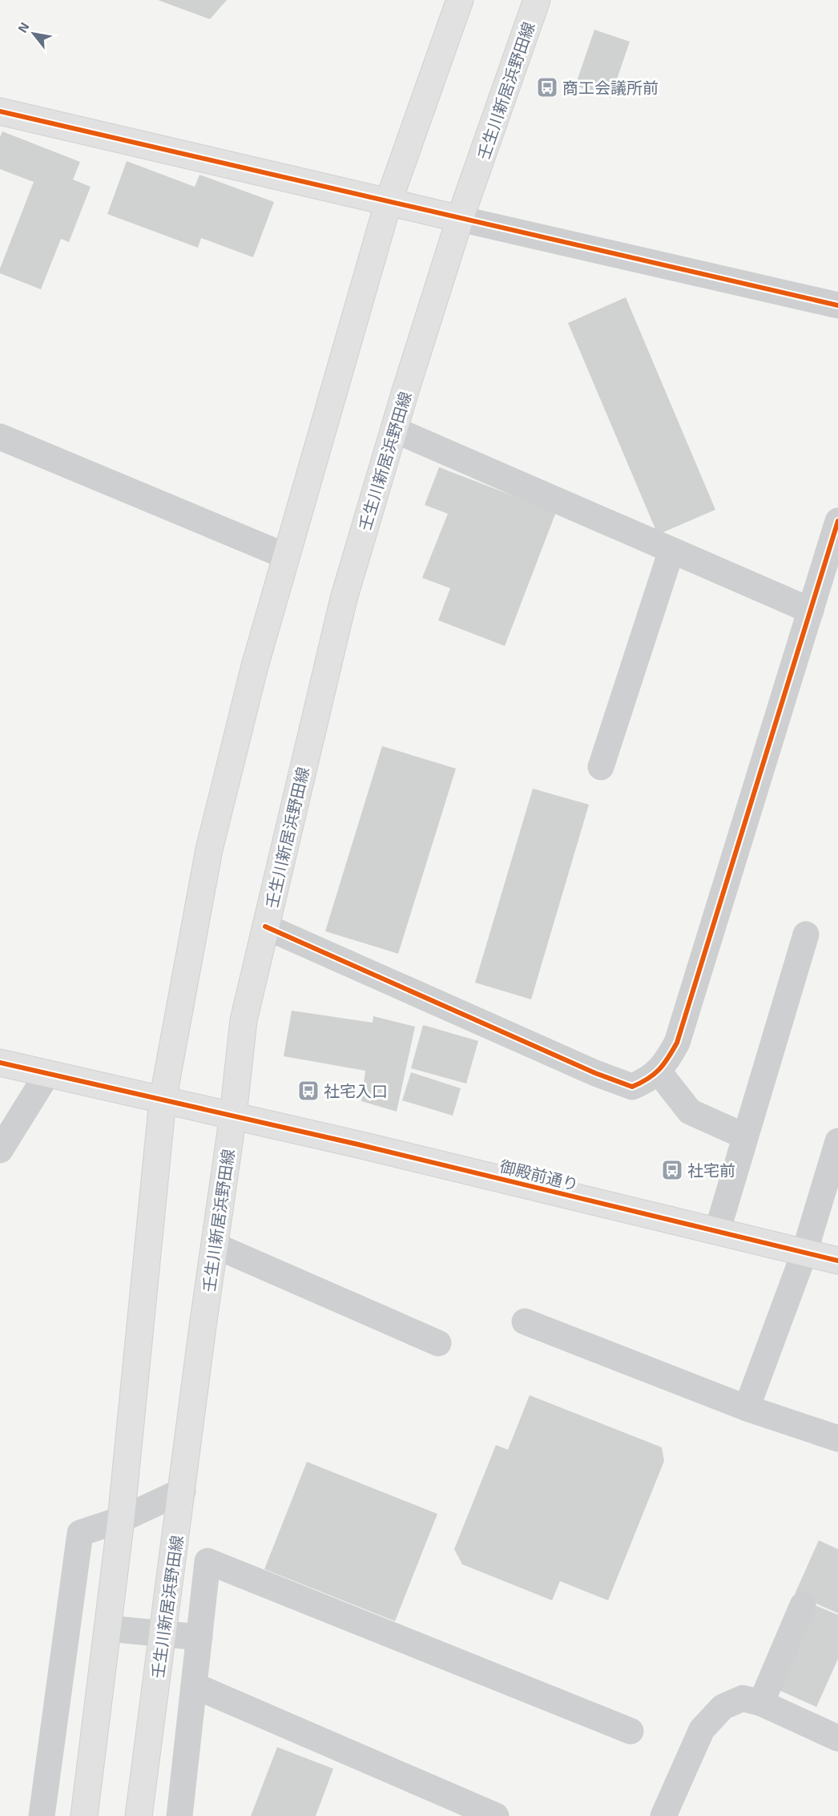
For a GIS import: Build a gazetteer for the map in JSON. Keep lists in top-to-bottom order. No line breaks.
{"streets":{"main road":["壬生川新居浜野田線","御殿前通り"]},"crossings":[["壬生川新居浜野田線","御殿前通り"]],"places":{"bus stop":["商工会議所前","社宅入口","社宅前"]},"north":"top left"}
